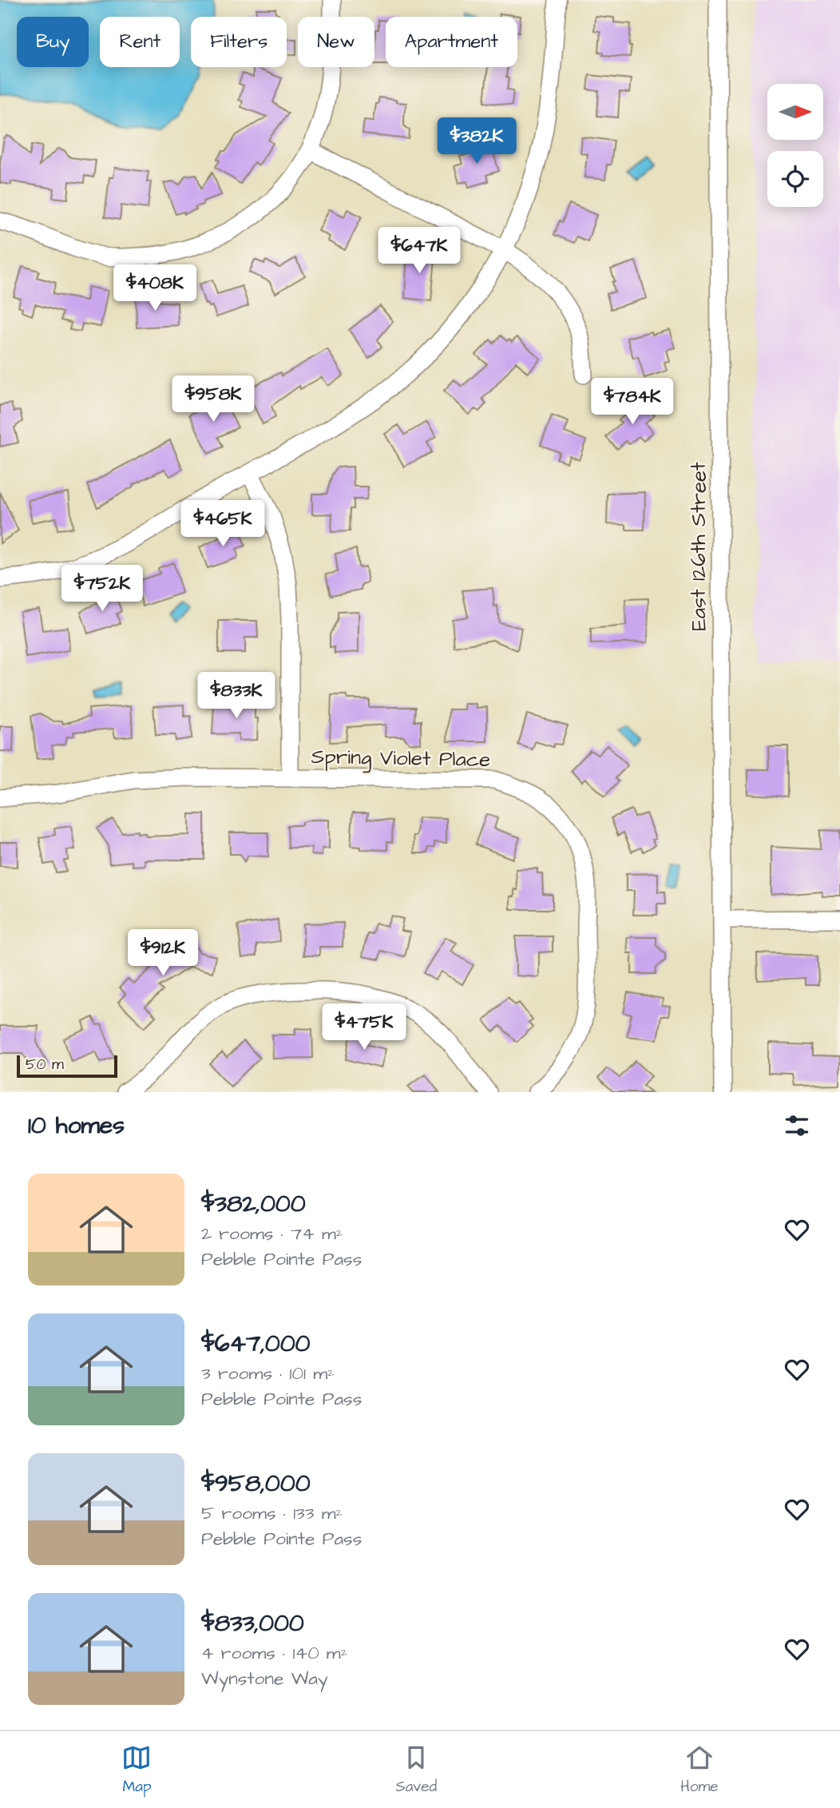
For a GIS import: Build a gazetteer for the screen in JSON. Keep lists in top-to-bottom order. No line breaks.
{"streets":{"street":["East 126th Street","Spring Violet Place"]},"scale_bar":"50 m","north":"right","page":{"chip":["Buy","Rent","Filters","New","Apartment"],"price":["$382K","$647K","$408K","$958K","$784K","$465K","$752K","$833K","$912K","$475K"],"scale":"50 m","heading":"10 homes","list":[{"name":"$382,000","note":"2 rooms · 74 m² · Pebble Pointe Pass"},{"name":"$647,000","note":"3 rooms · 101 m² · Pebble Pointe Pass"},{"name":"$958,000","note":"5 rooms · 133 m² · Pebble Pointe Pass"},{"name":"$833,000","note":"4 rooms · 140 m² · Wynstone Way"}],"tabs":["Map","Saved","Home"]}}
